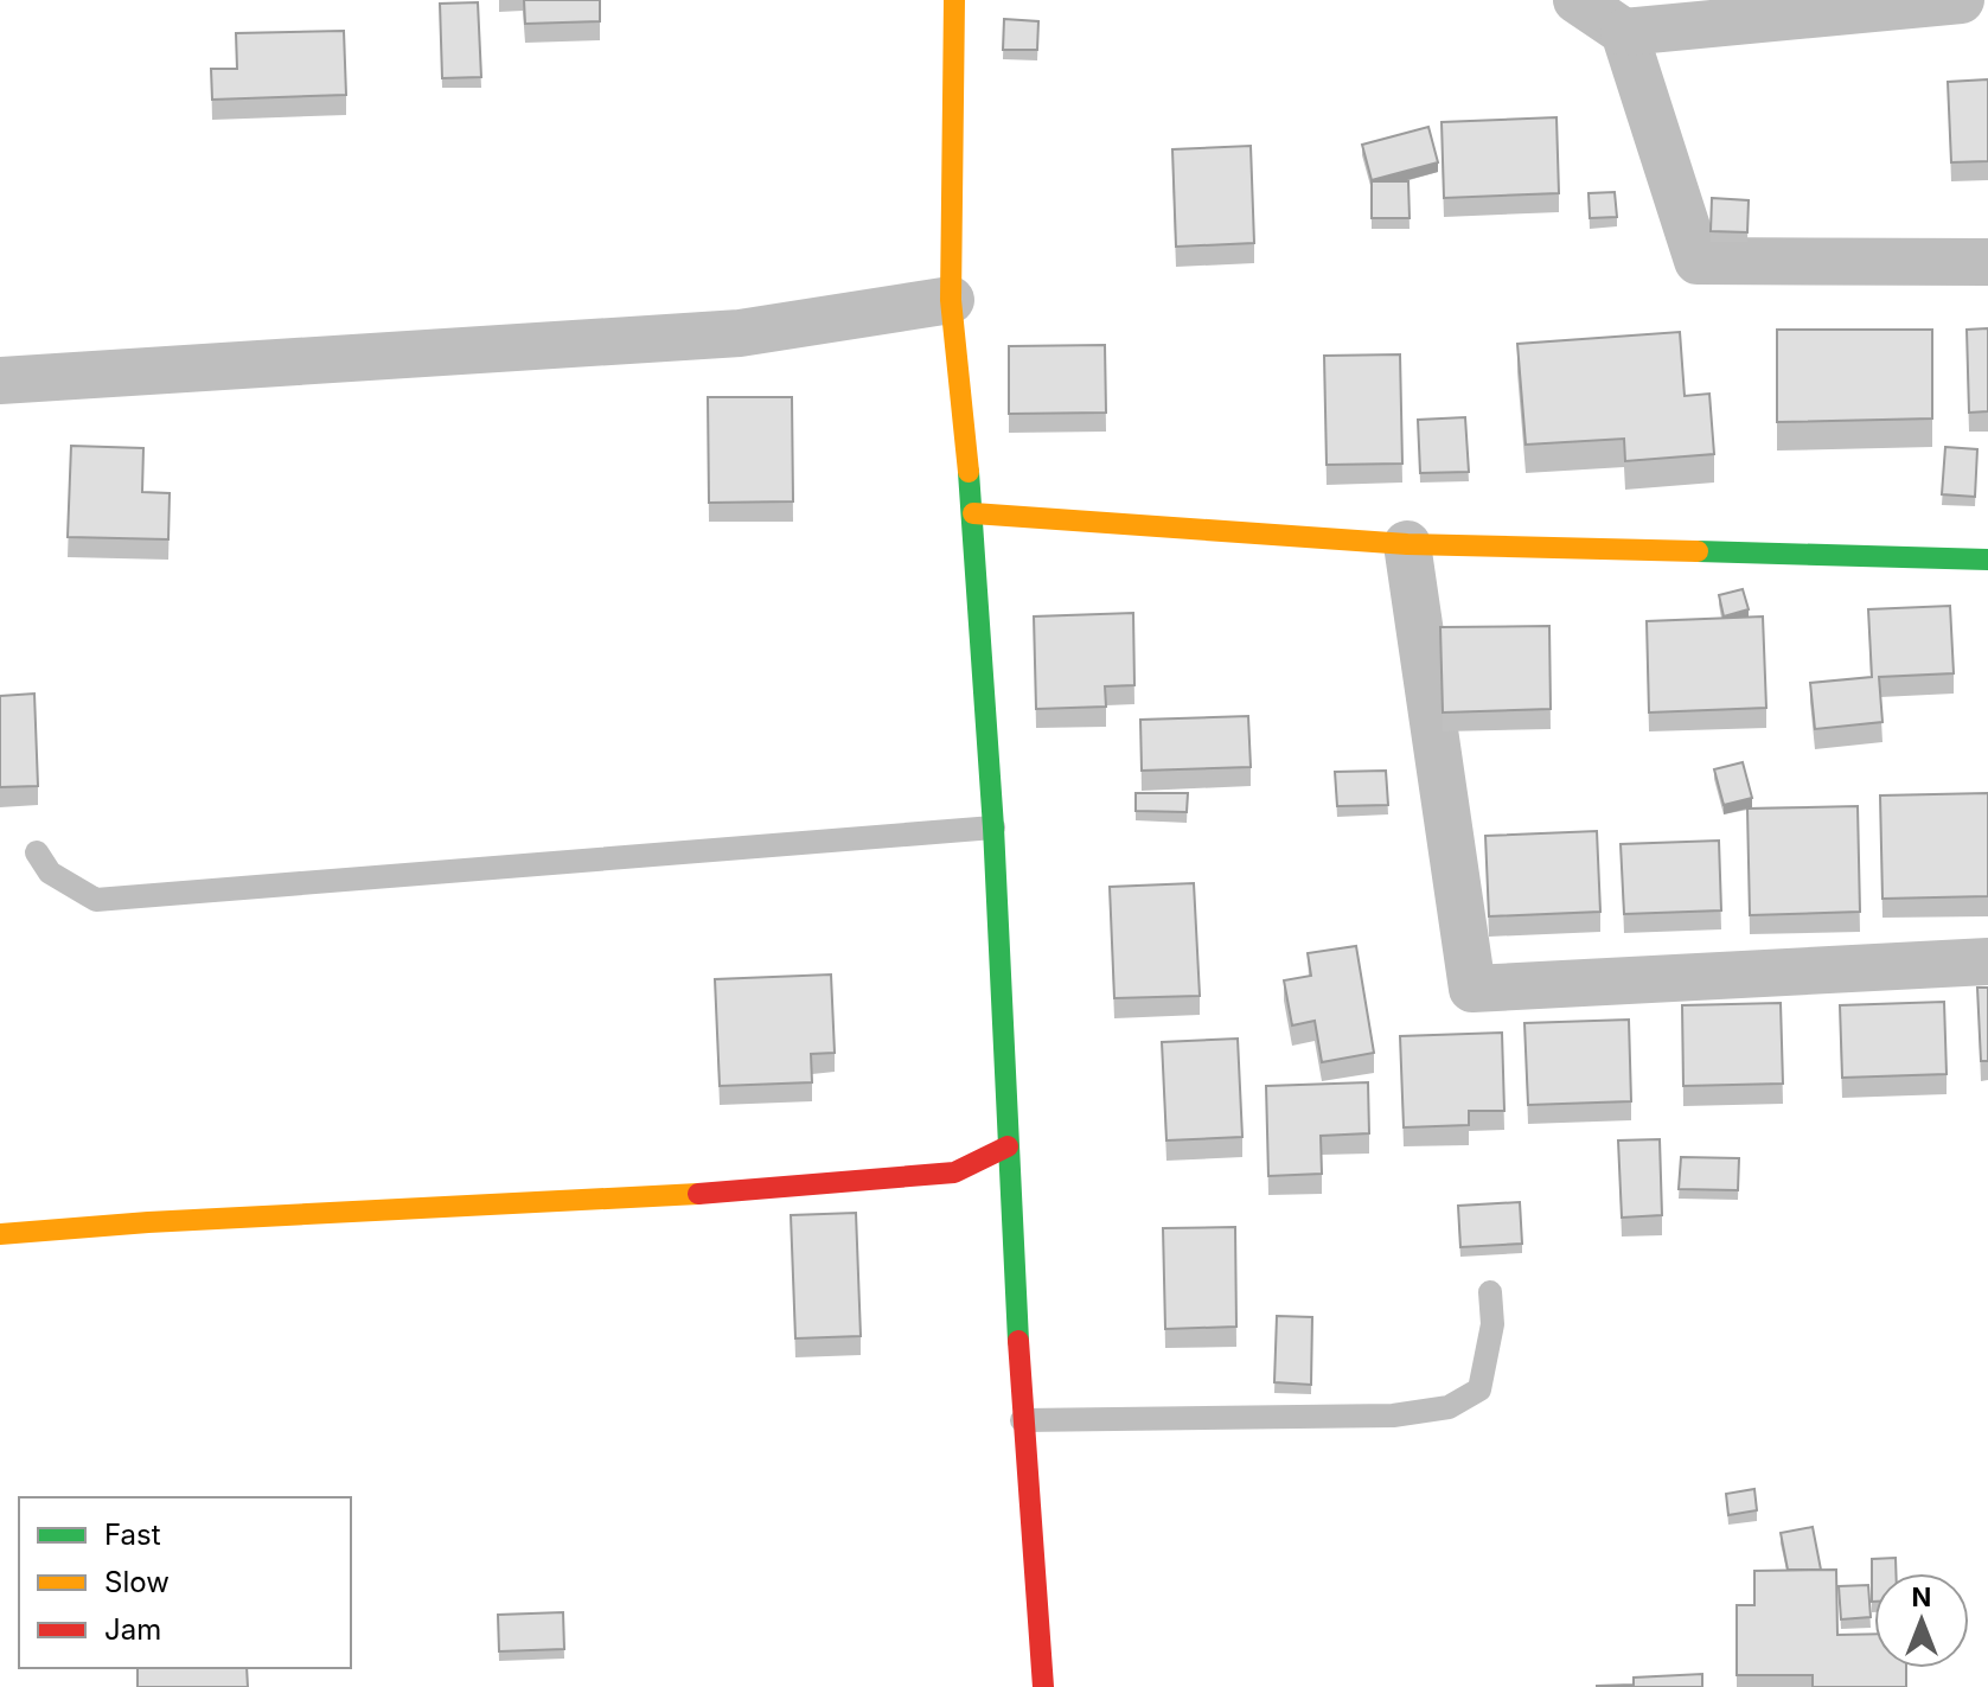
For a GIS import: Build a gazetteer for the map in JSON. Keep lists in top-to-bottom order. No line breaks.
{"legend":["Fast","Slow","Jam"],"north":"top"}
